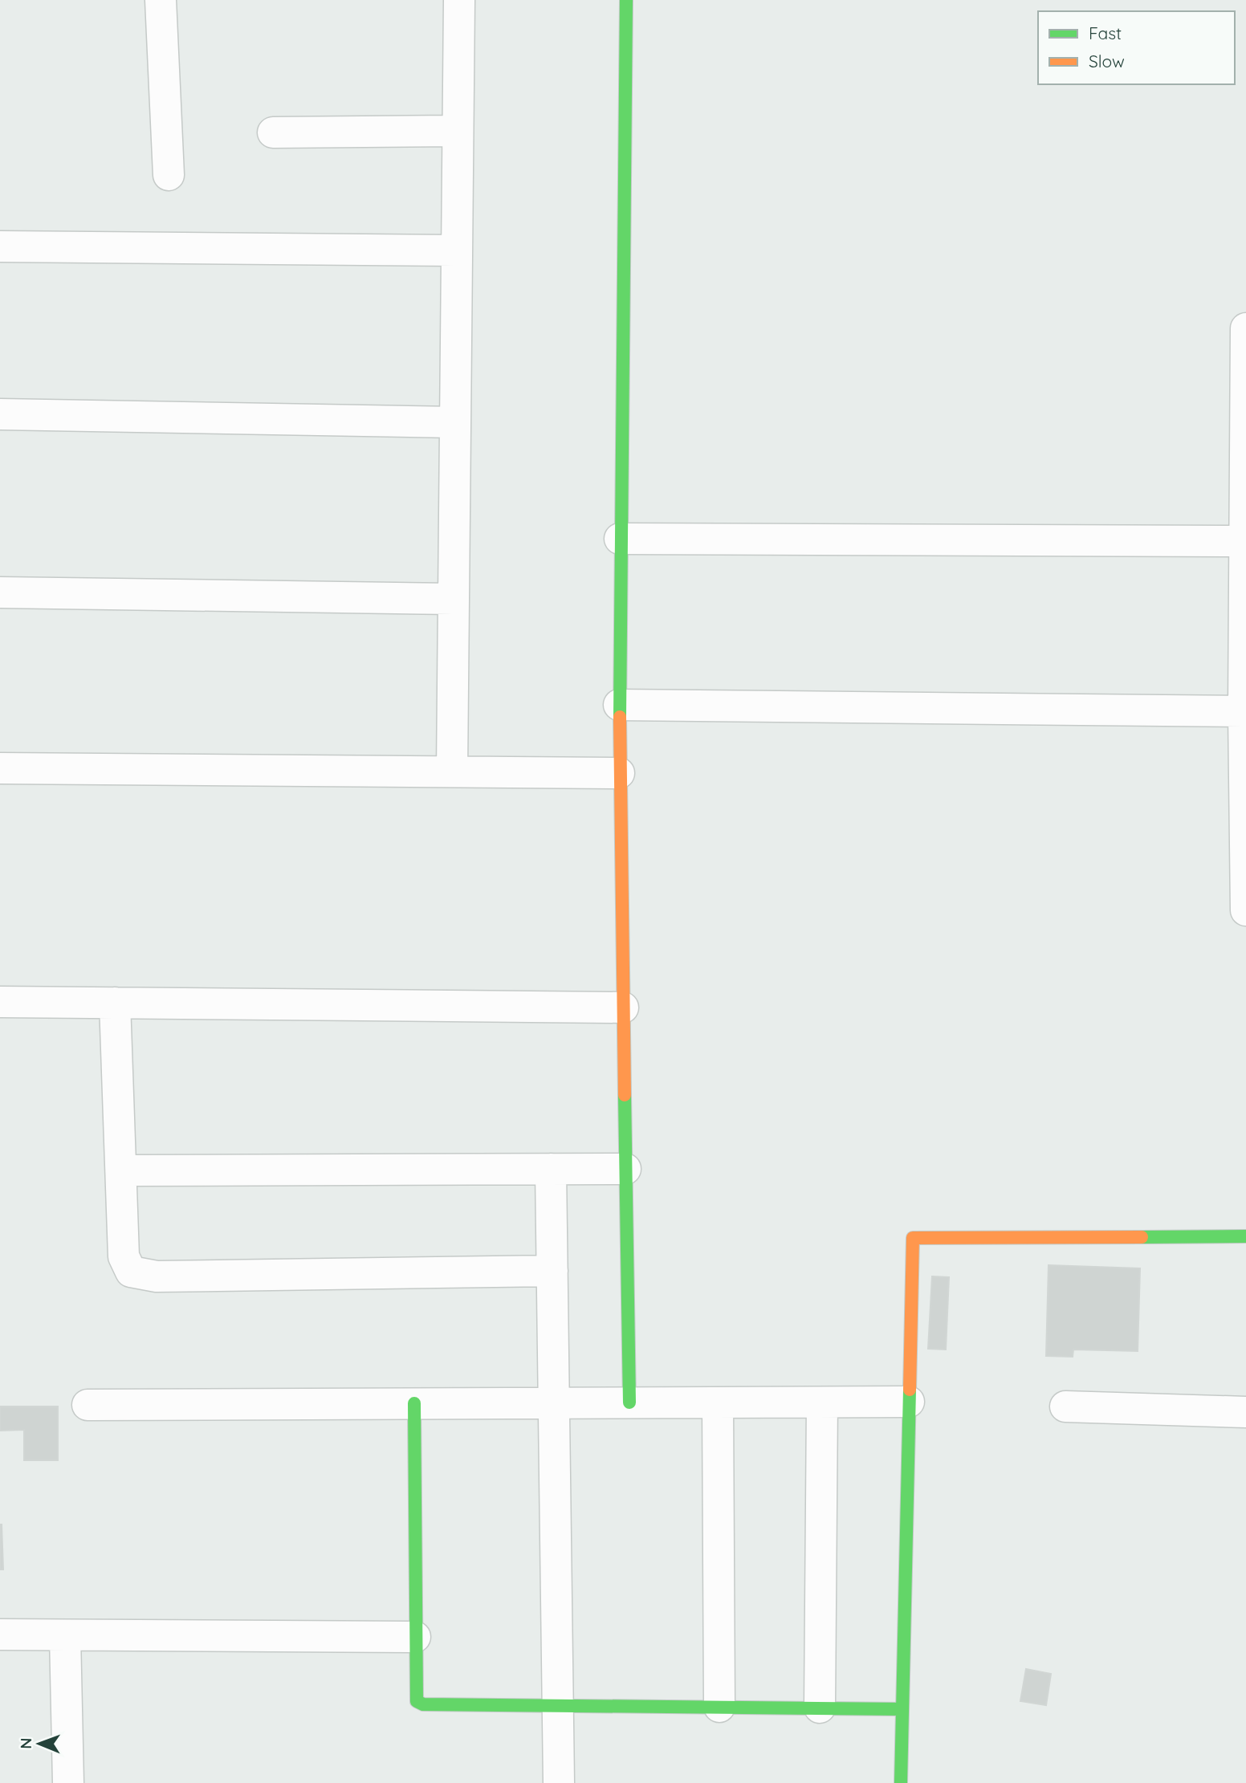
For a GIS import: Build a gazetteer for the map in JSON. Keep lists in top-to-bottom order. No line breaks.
{"legend":["Fast","Slow"],"north":"left"}
